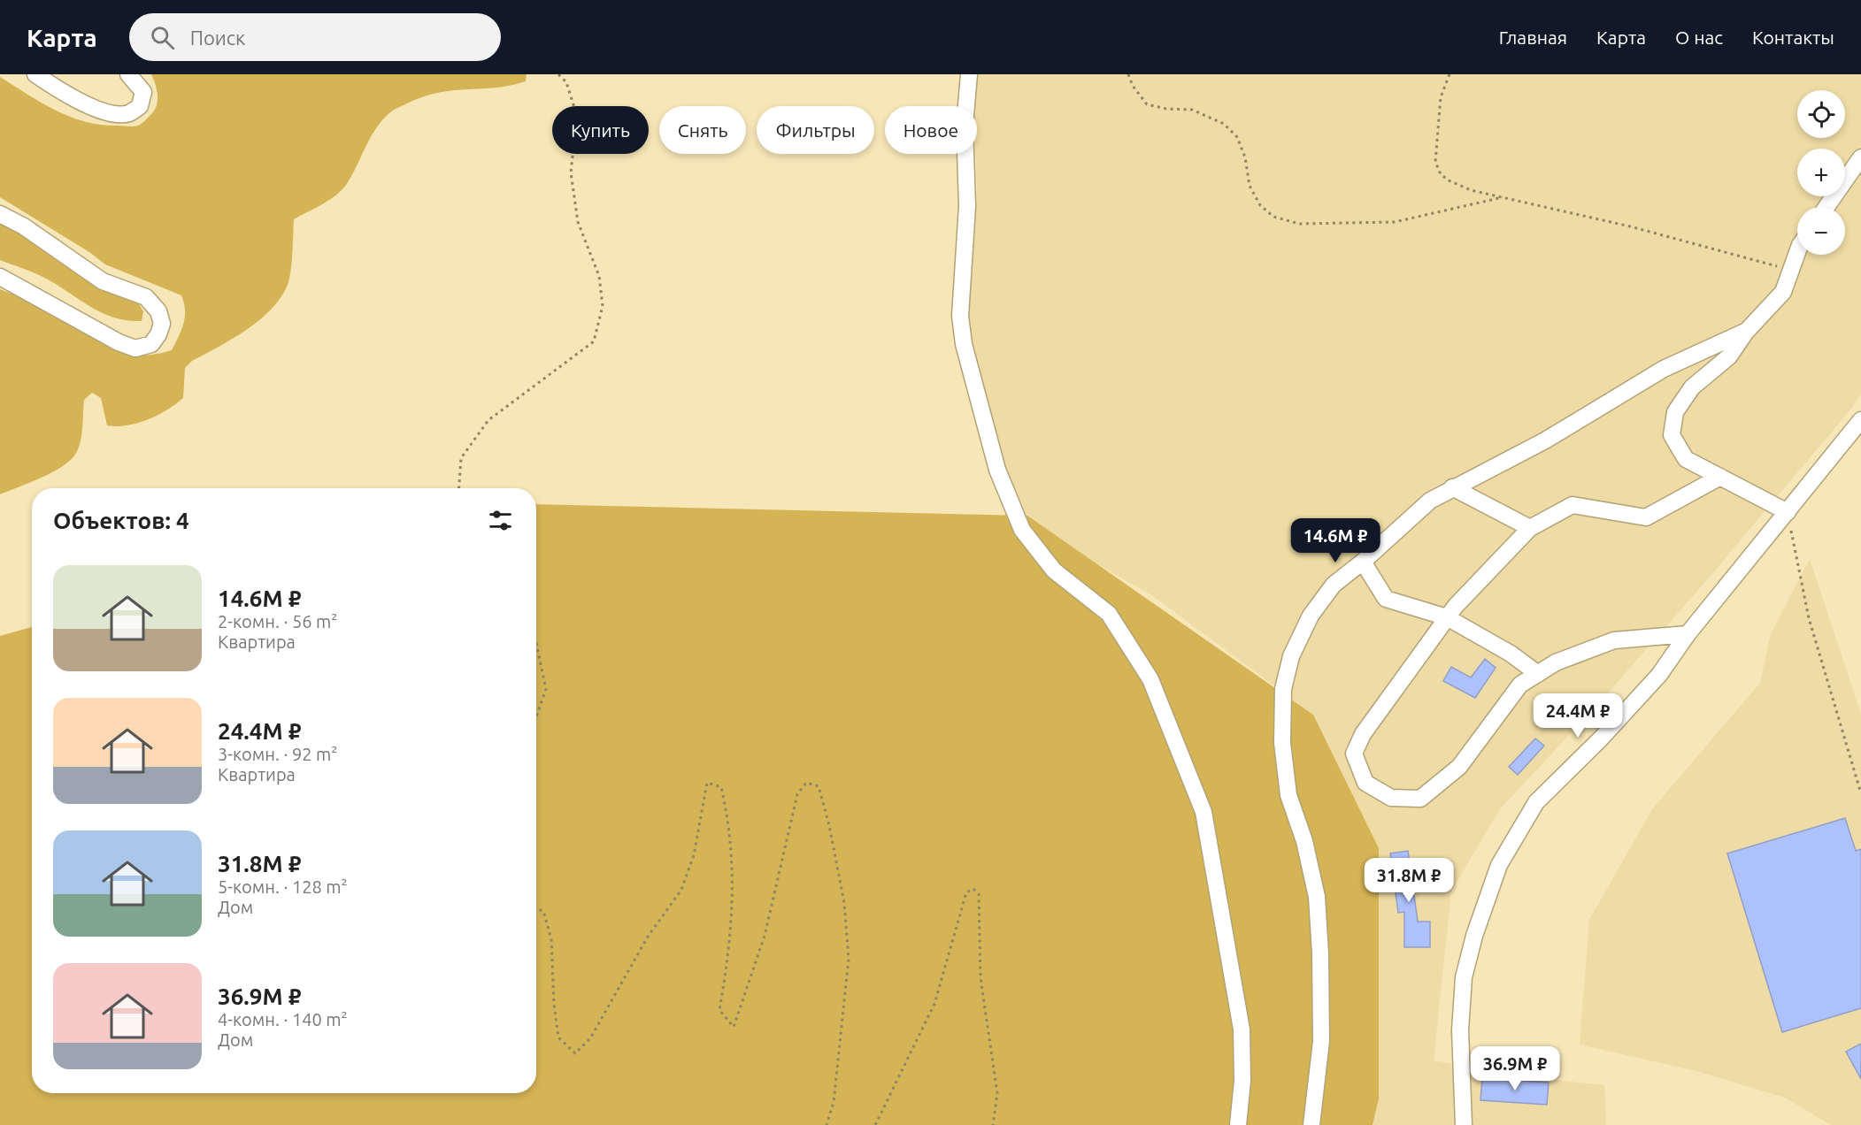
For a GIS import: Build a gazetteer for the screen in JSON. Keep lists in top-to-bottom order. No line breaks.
{"page":{"header":"Карта","search":"Поиск","nav":["Главная","Карта","О нас","Контакты"],"map_buttons":["+","−"],"chip":["Купить","Снять","Фильтры","Новое"],"heading":"Объектов: 4","price":["14.6M ₽","24.4M ₽","31.8M ₽","36.9M ₽"],"list":[{"name":"14.6M ₽","note":"2-комн. · 56 m² · Квартира"},{"name":"24.4M ₽","note":"3-комн. · 92 m² · Квартира"},{"name":"31.8M ₽","note":"5-комн. · 128 m² · Дом"},{"name":"36.9M ₽","note":"4-комн. · 140 m² · Дом"}]}}
